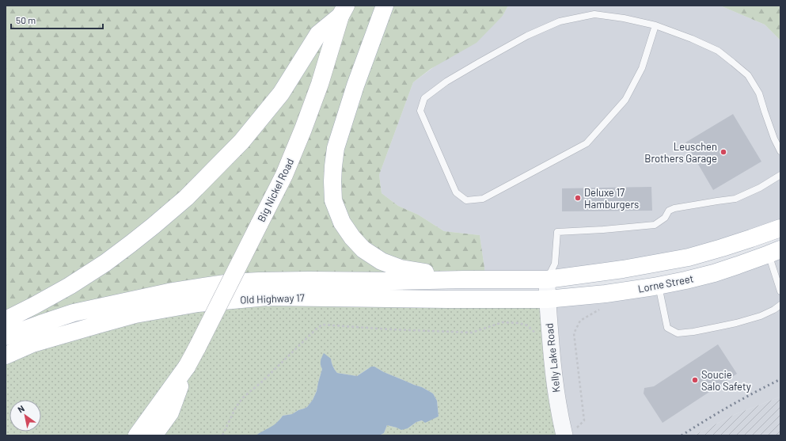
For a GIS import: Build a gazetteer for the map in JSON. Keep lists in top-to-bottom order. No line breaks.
{"streets":{"main road":["Big Nickel Road","Lorne Street","Old Highway 17"],"street":["Kelly Lake Road"]},"crossings":[["Lorne Street","Old Highway 17"],["Lorne Street","Kelly Lake Road"],["Old Highway 17","Kelly Lake Road"]],"places":["Leuschen Brothers Garage","Deluxe 17 Hamburgers","Soucie Salo Safety"],"scale_bar":"50 m","north":"top left"}
